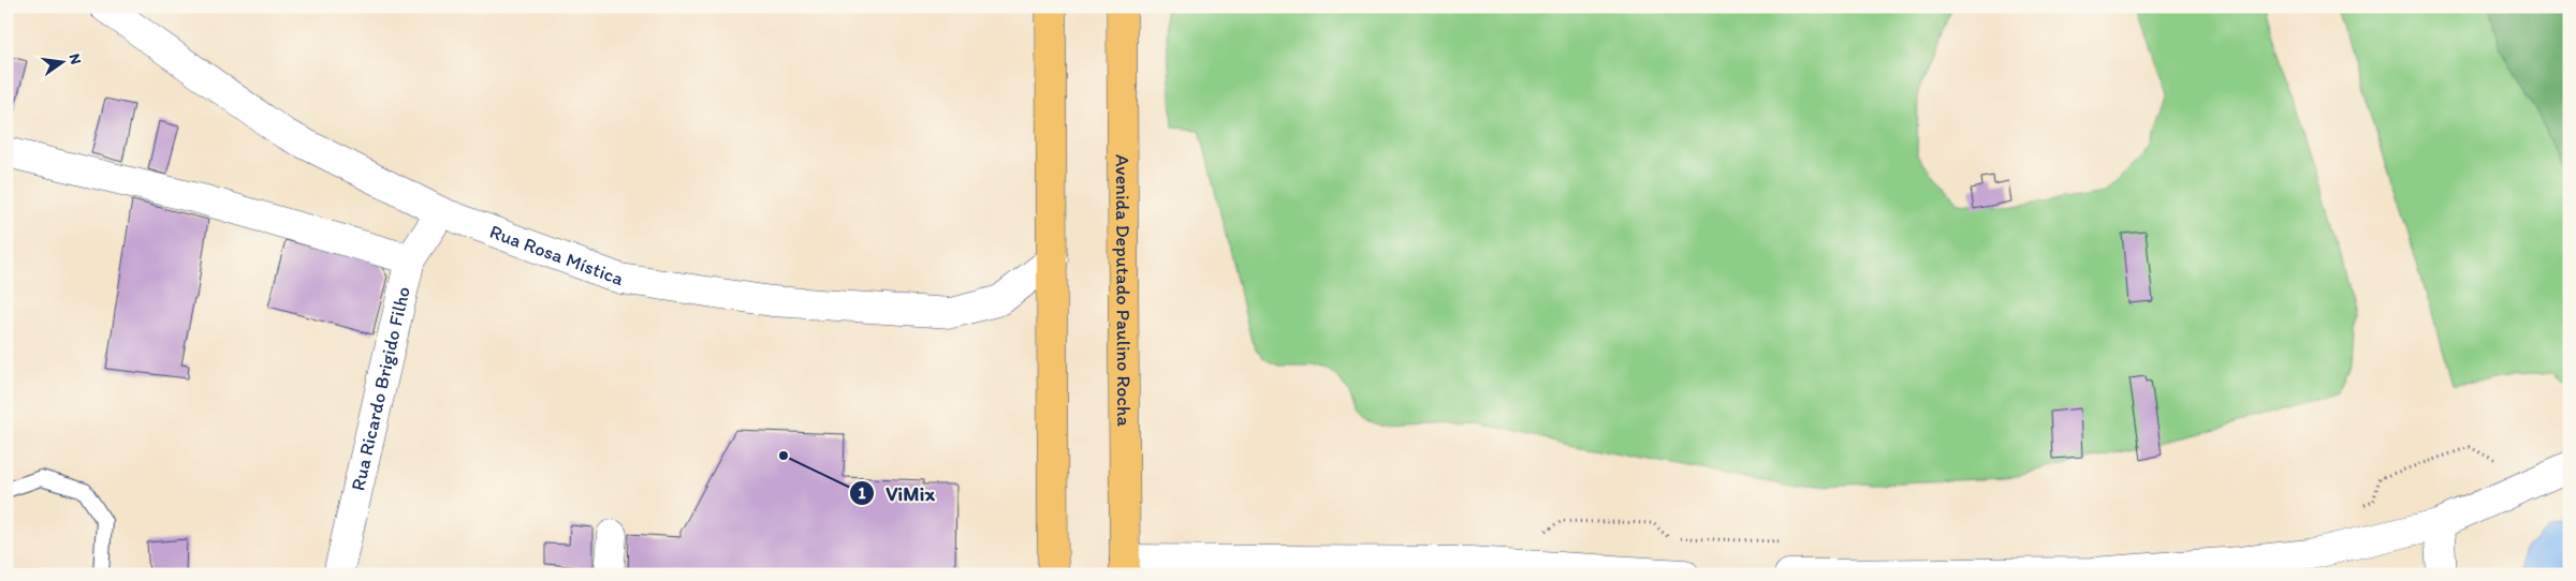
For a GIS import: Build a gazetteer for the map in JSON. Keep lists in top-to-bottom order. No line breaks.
{"streets":{"main road":["Avenida Deputado Paulino Rocha"],"street":["Rua Rosa Mística","Rua Ricardo Brigido Filho"]},"crossings":[["Rua Rosa Mística","Rua Ricardo Brigido Filho"]],"places":["ViMix"],"north":"right"}
